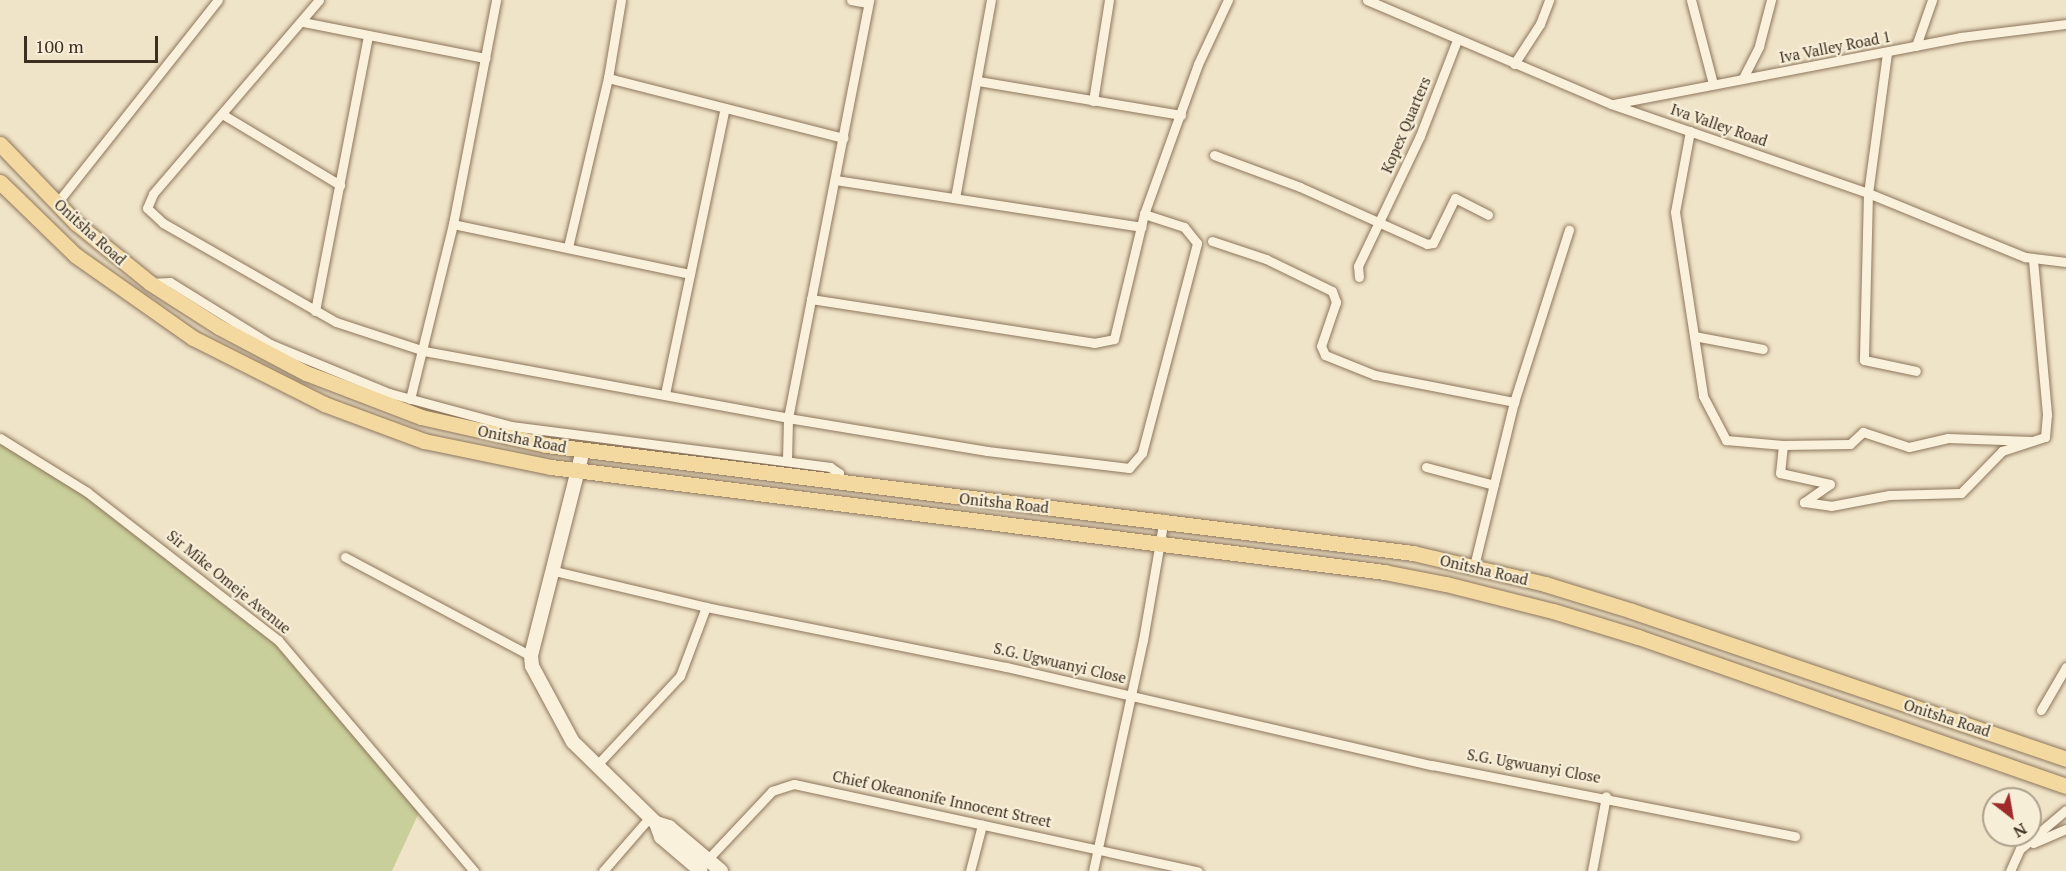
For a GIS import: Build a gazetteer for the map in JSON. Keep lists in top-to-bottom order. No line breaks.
{"streets":{"main road":["Onitsha Road"],"street":["Iva Valley Road 1","Kopex Quarters","Iva Valley Road","Sir Mike Omeje Avenue","S.G. Ugwuanyi Close","Chief Okeanonife Innocent Street"]},"crossings":[["Iva Valley Road 1","Iva Valley Road"],["Kopex Quarters","Iva Valley Road"]],"scale_bar":"100 m","north":"bottom right"}
